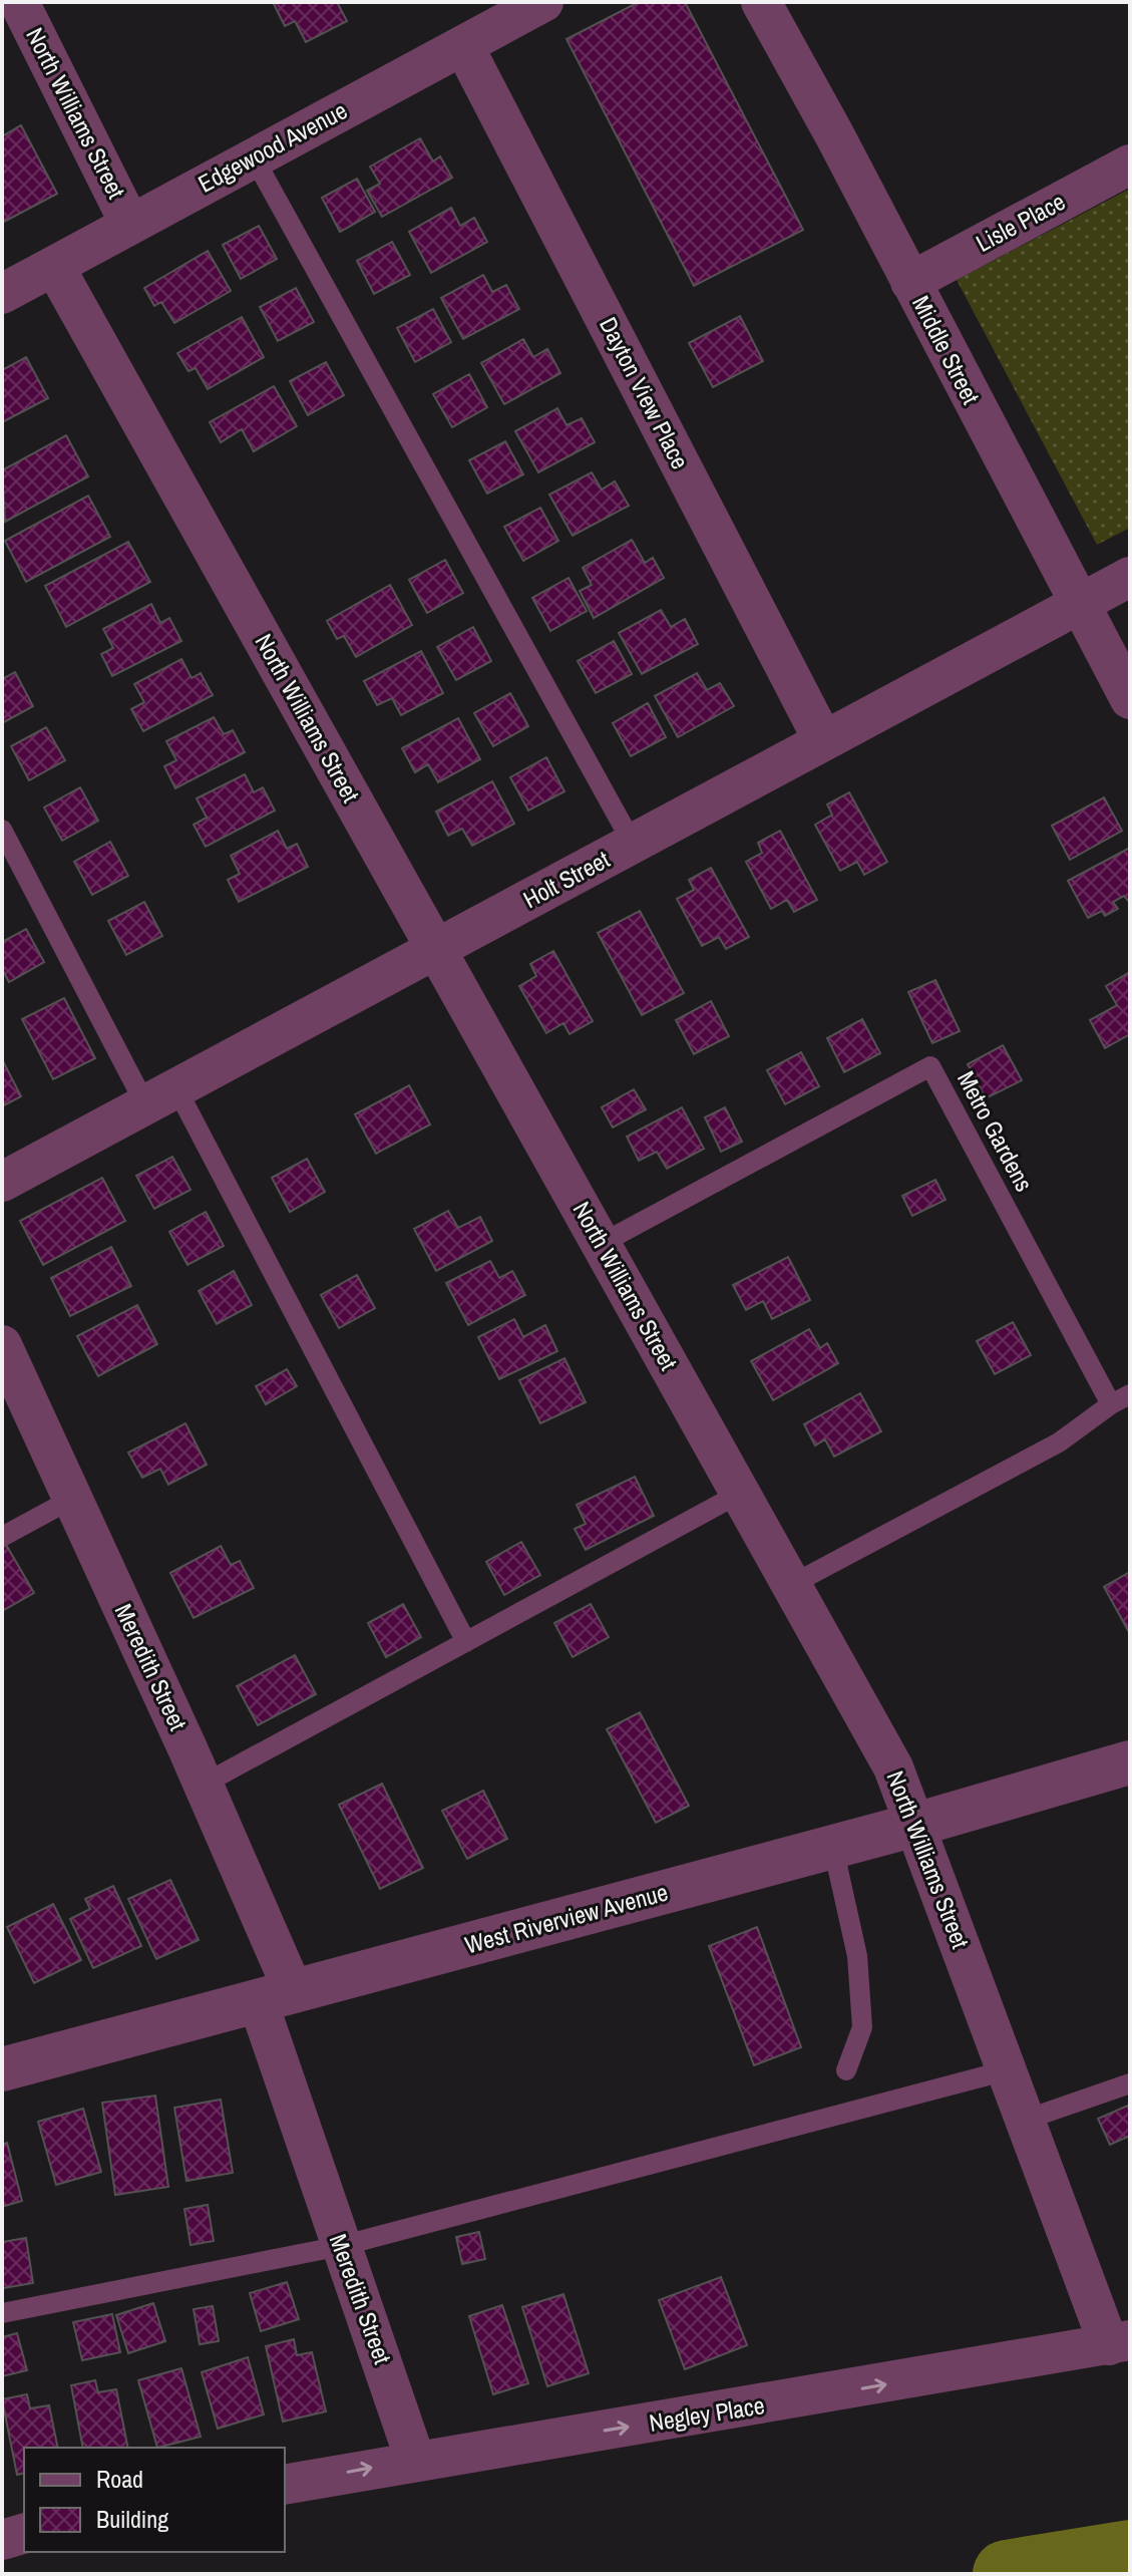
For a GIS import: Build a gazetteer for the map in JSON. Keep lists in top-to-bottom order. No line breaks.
{"streets":{"street":["North Williams Street","Edgewood Avenue","Lisle Place","Middle Street","Dayton View Place","Holt Street","Meredith Street","West Riverview Avenue","Negley Place"],"lane":["Metro Gardens"]},"crossings":[["North Williams Street","Edgewood Avenue"],["North Williams Street","Holt Street"],["North Williams Street","Metro Gardens"],["North Williams Street","West Riverview Avenue"],["North Williams Street","Negley Place"],["Edgewood Avenue","Dayton View Place"],["Lisle Place","Middle Street"],["Middle Street","Holt Street"],["Dayton View Place","Holt Street"],["Meredith Street","West Riverview Avenue"],["Meredith Street","Negley Place"]],"one_way":["Negley Place"],"legend":["Road","Building"]}
